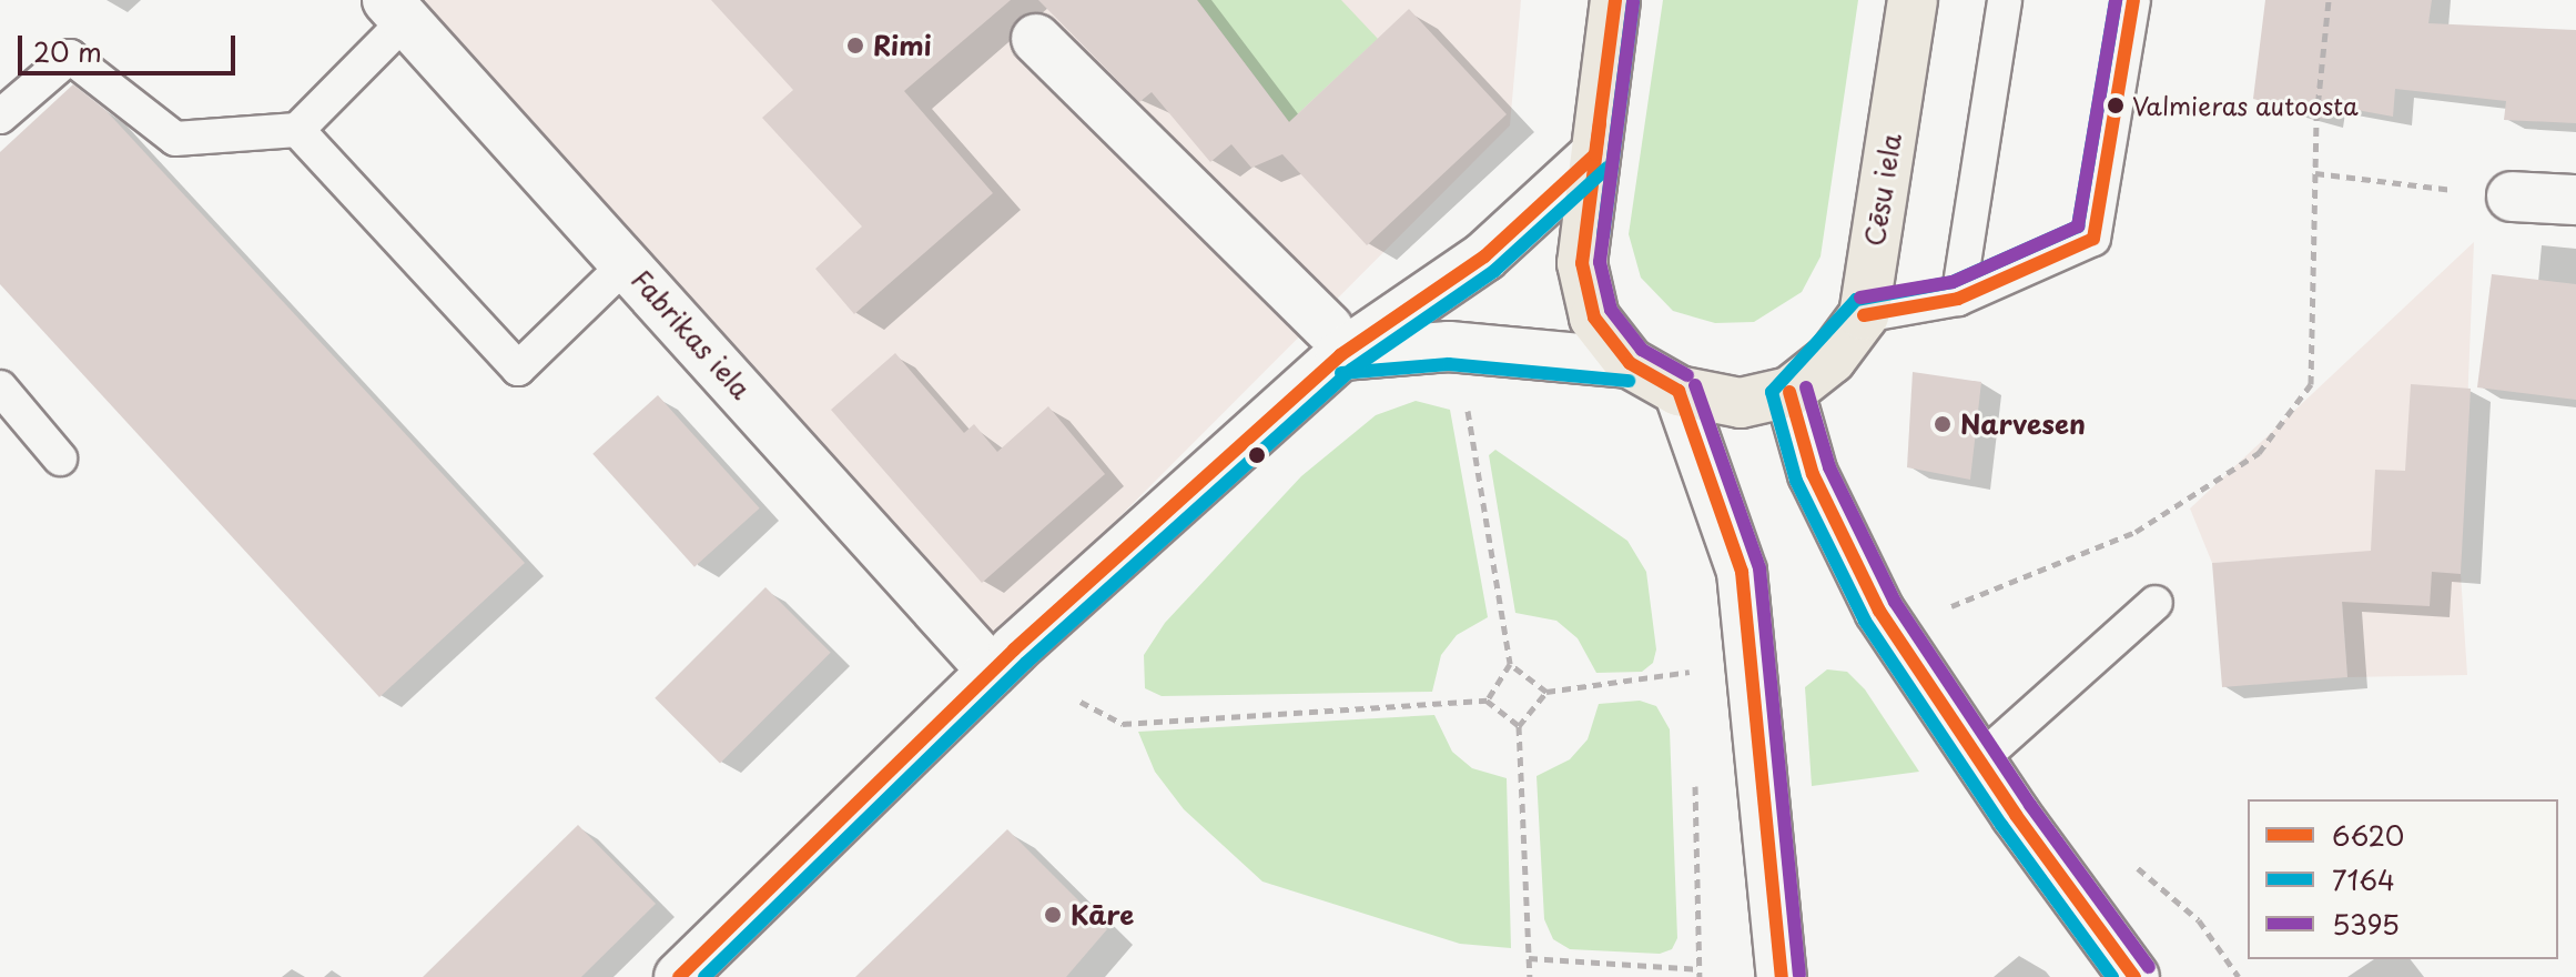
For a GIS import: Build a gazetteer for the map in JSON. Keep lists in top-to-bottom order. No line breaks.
{"streets":{"main road":["Cēsu iela"],"street":["Fabrikas iela"]},"places":["Rimi","Valmieras autoosta","Narvesen","Kāre"],"lines":["transit line 6620","transit line 7164","transit line 5395"],"legend":["6620","7164","5395"],"scale_bar":"20 m"}
